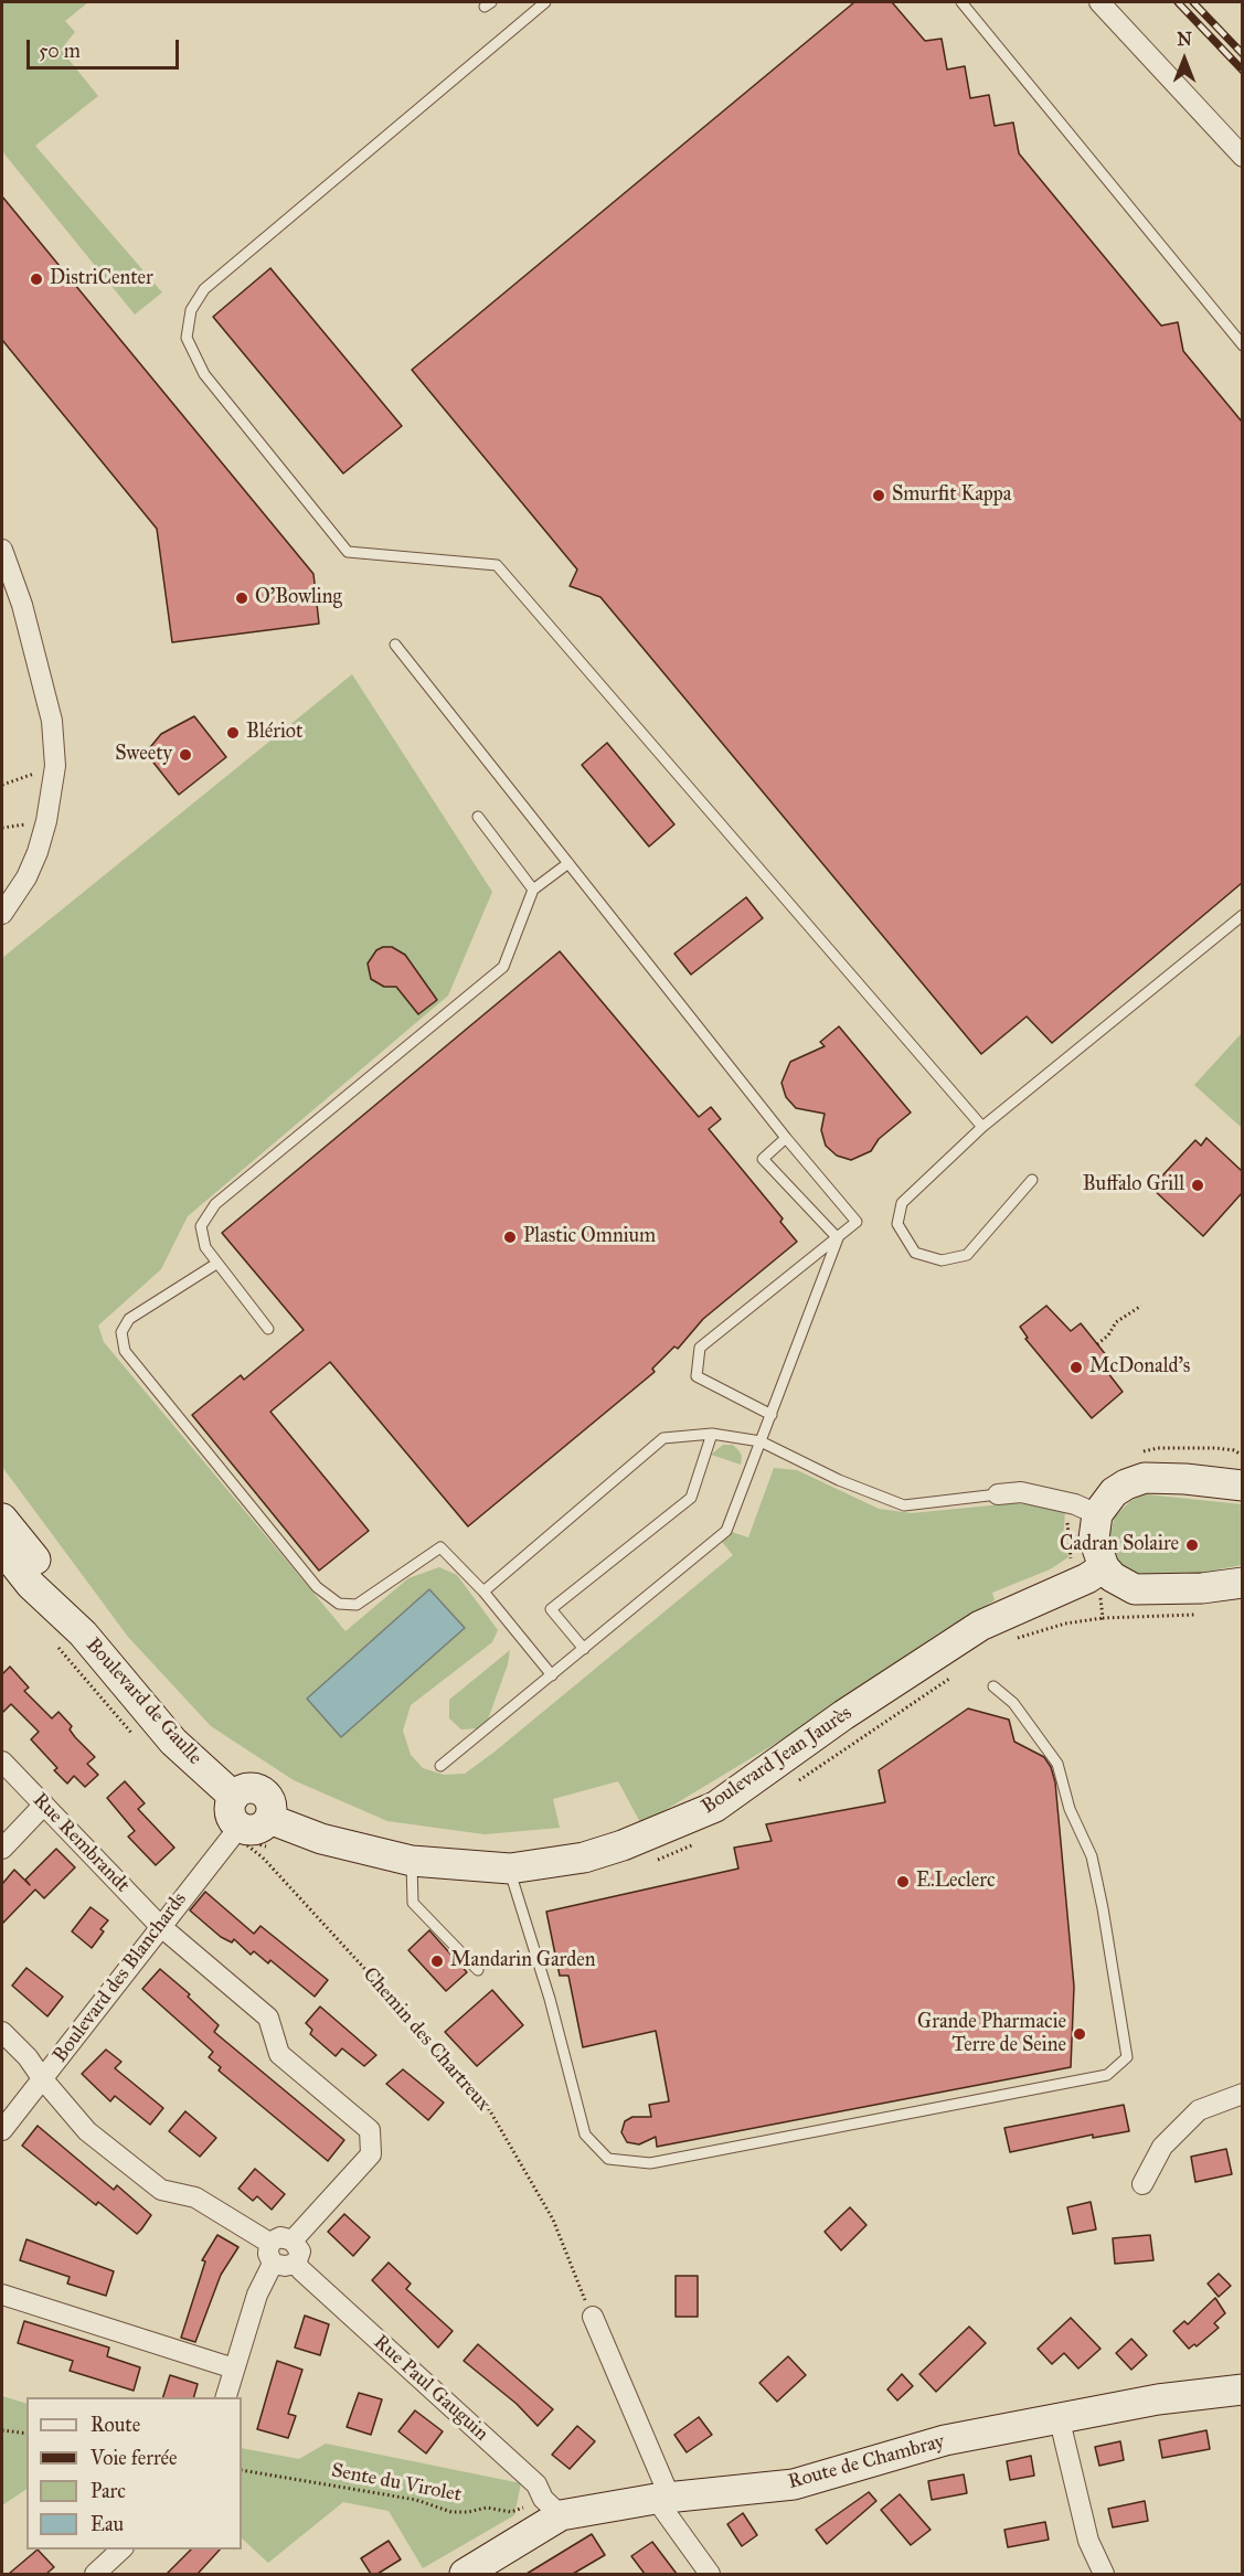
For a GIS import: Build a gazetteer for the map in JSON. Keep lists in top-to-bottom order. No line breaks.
{"streets":{"main road":["Boulevard de Gaulle","Boulevard Jean Jaurès","Route de Chambray"],"street":["Rue Rembrandt","Boulevard des Blanchards","Rue Paul Gauguin"],"path":["Chemin des Chartreux","Sente du Virolet"]},"crossings":[["Boulevard de Gaulle","Boulevard Jean Jaurès"],["Boulevard de Gaulle","Boulevard des Blanchards"],["Boulevard de Gaulle","Chemin des Chartreux"],["Boulevard Jean Jaurès","Boulevard des Blanchards"],["Boulevard Jean Jaurès","Chemin des Chartreux"],["Rue Rembrandt","Boulevard des Blanchards"],["Rue Rembrandt","Rue Paul Gauguin"],["Boulevard des Blanchards","Chemin des Chartreux"],["Rue Paul Gauguin","Route de Chambray"],["Rue Paul Gauguin","Sente du Virolet"],["Route de Chambray","Sente du Virolet"]],"places":["DistriCenter","Smurfit Kappa","O'Bowling","Blériot","Sweety","Buffalo Grill","Plastic Omnium","McDonald's","Cadran Solaire","E.Leclerc","Mandarin Garden","Grande Pharmacie Terre de Seine"],"legend":["Route","Voie ferrée","Parc","Eau"],"scale_bar":"50 m","north":"top"}
